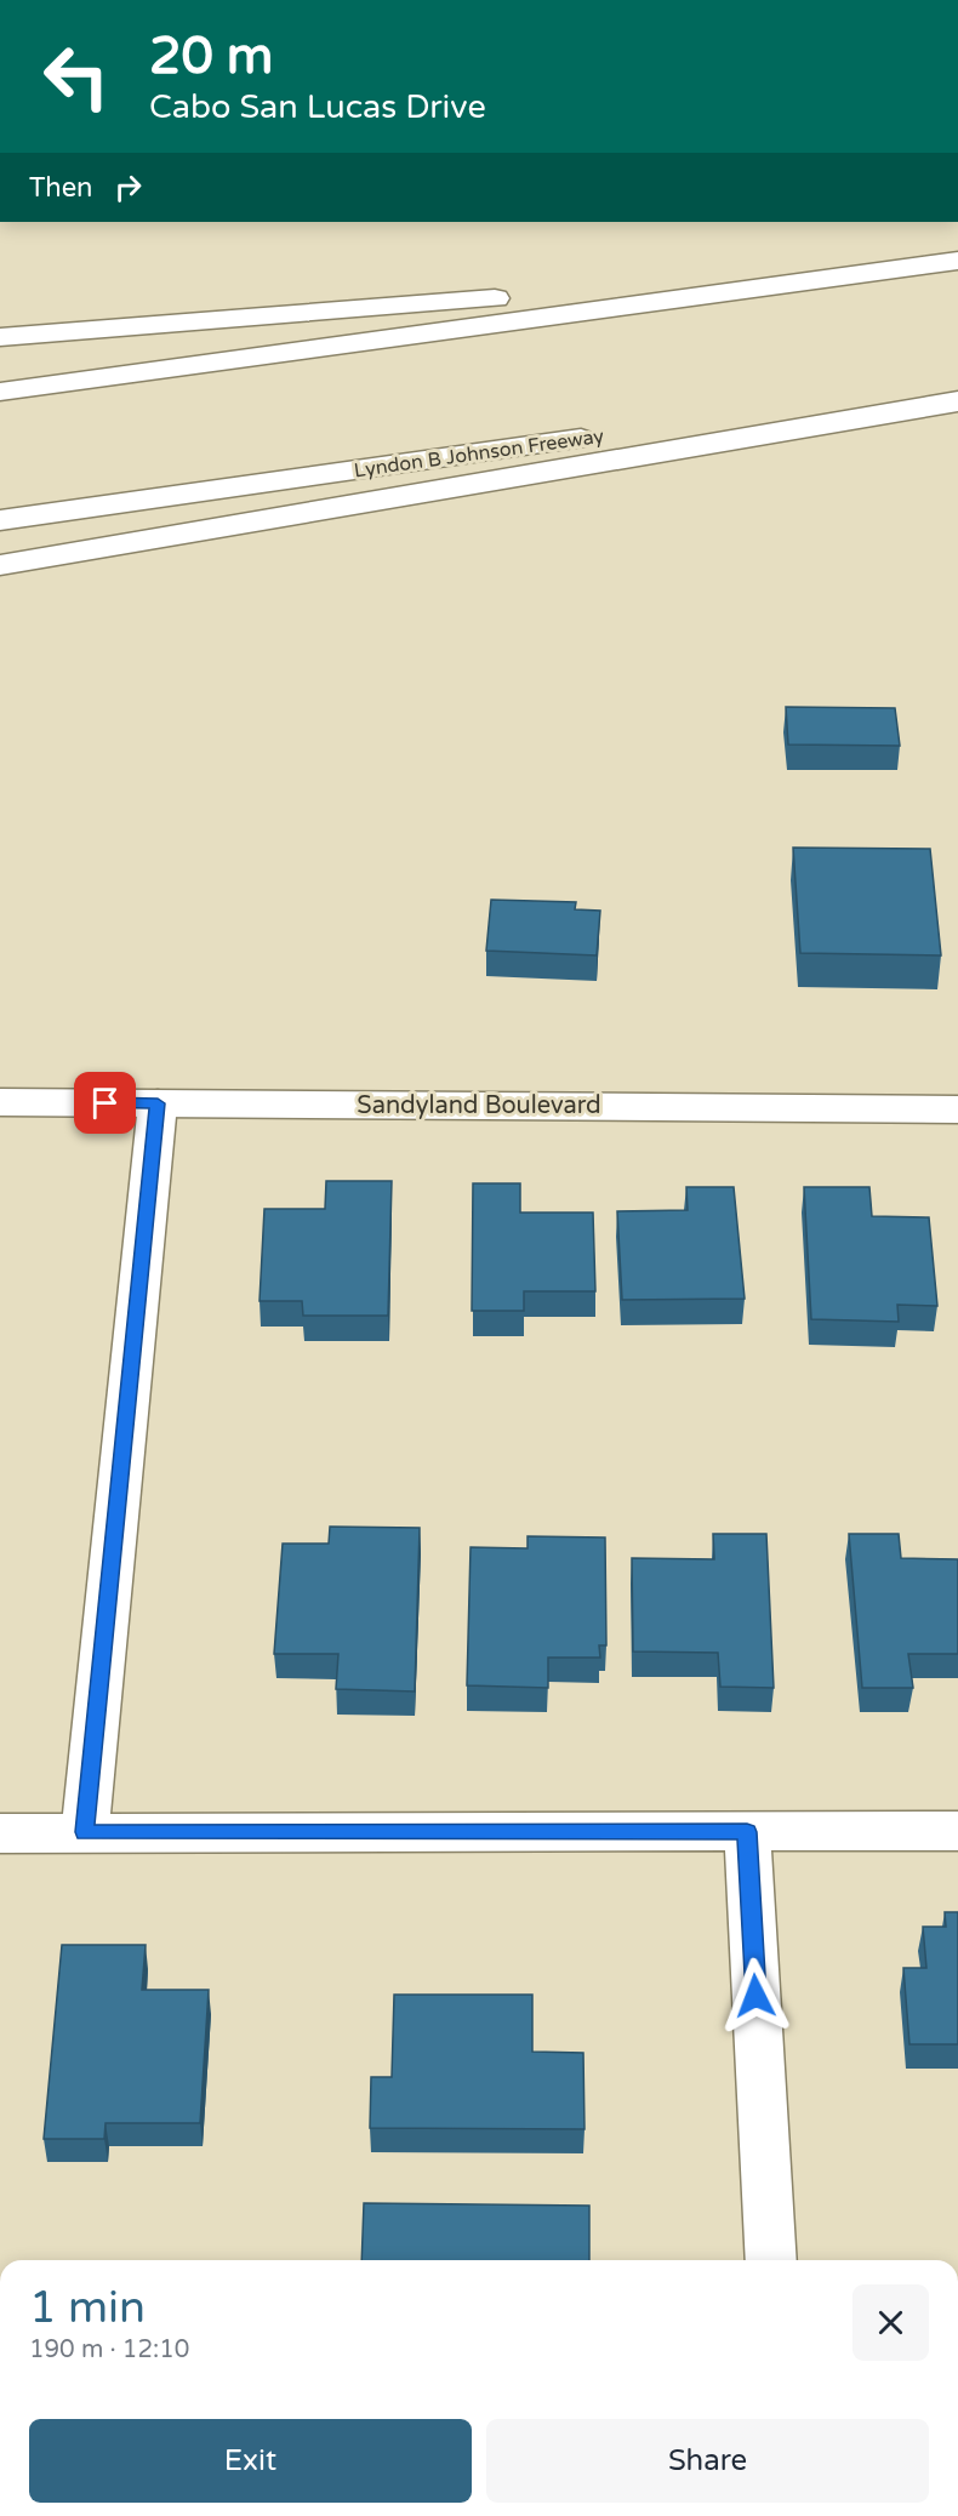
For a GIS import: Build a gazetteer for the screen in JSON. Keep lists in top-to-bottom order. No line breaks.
{"streets":{"main road":["Lyndon B Johnson Freeway","Sandyland Boulevard"]},"page":{"turn":["20 m","Cabo San Lucas Drive"],"then":"Then","heading":["1 min","190 m · 12:10"],"buttons":["Exit","Share"]}}
